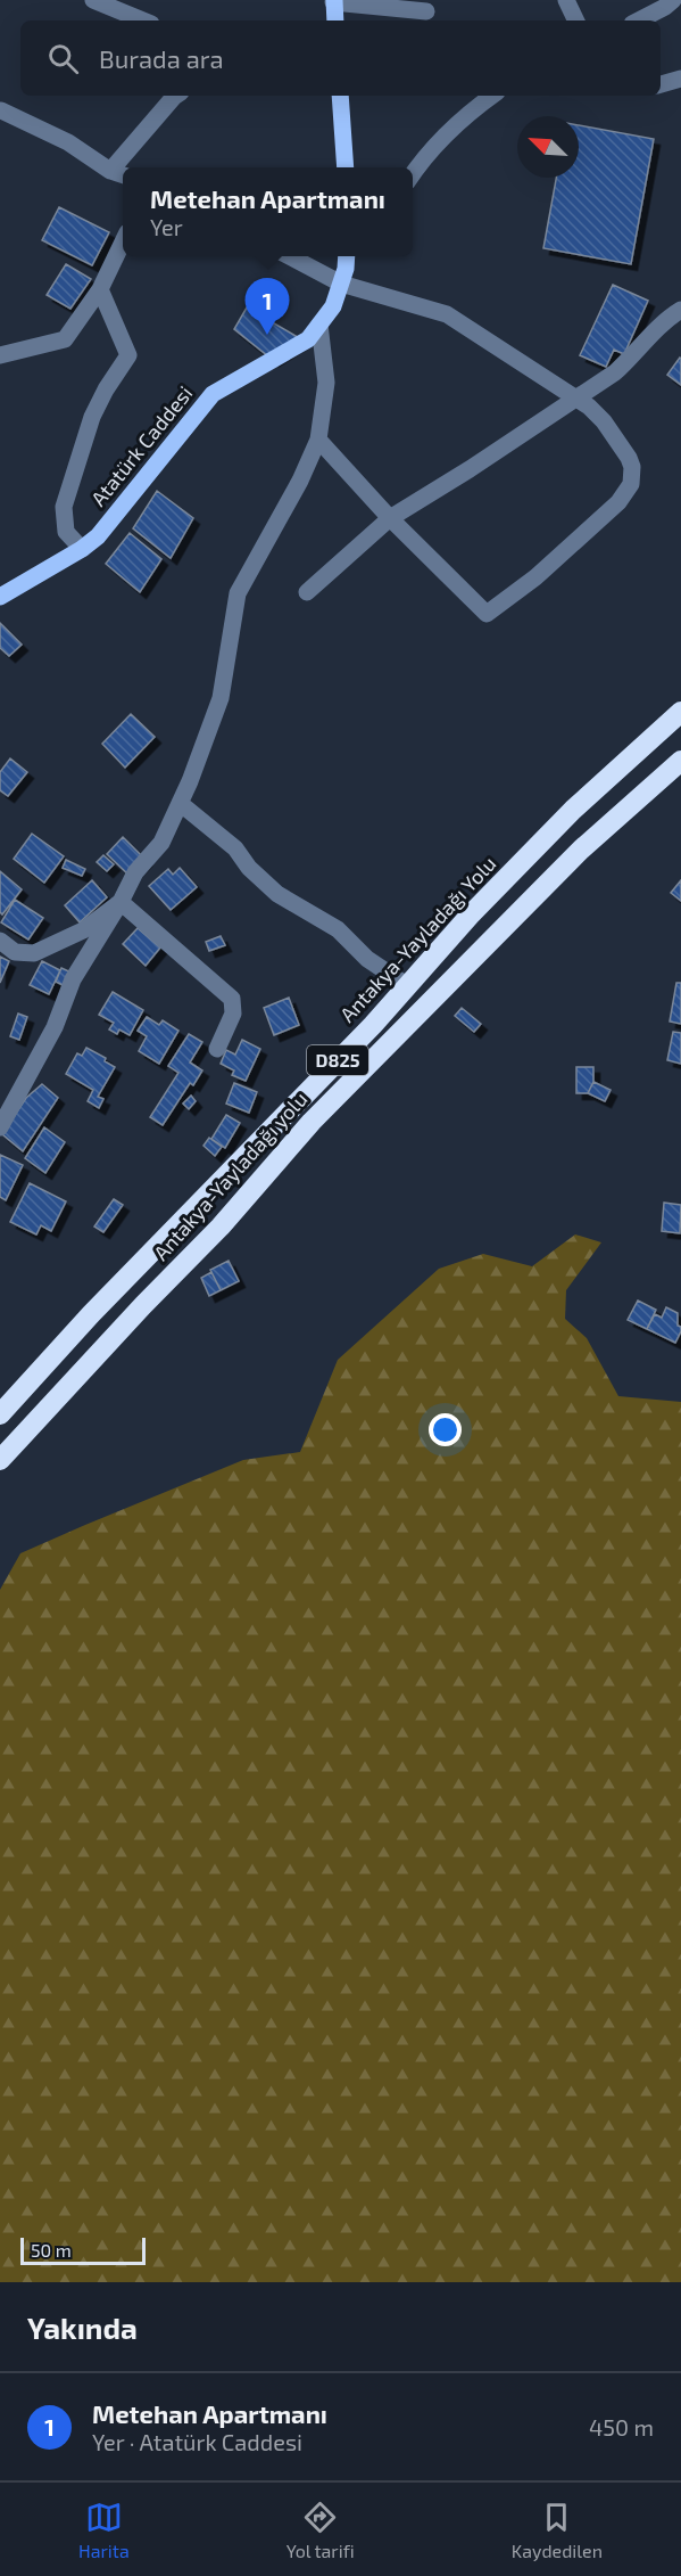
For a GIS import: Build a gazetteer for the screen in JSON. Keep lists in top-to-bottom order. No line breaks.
{"streets":{"highway":["Antakya-Yayladağı Yolu","D825","Antakya-Yayladağı yolu"],"main road":["Atatürk Caddesi"]},"scale_bar":"50 m","north":"top left","page":{"search":"Burada ara","popup":["Metehan Apartmanı","Yer"],"pins":"1","scale":"50 m","heading":"Yakında","list":[{"mark":"1","name":"Metehan Apartmanı","note":"Yer · Atatürk Caddesi","value":"450 m"}],"nav":["Harita","Yol tarifi","Kaydedilen"]}}
